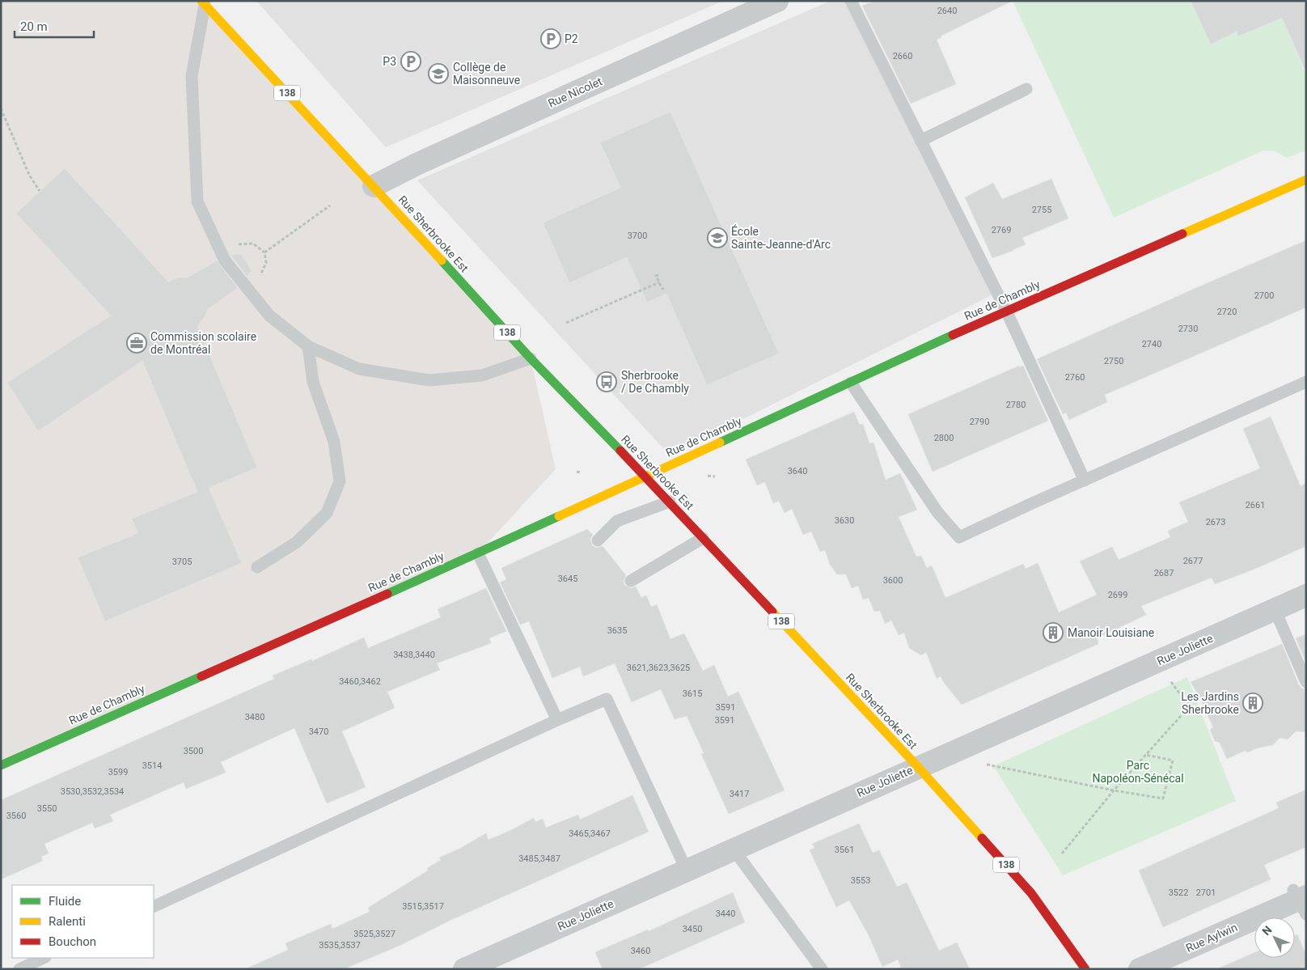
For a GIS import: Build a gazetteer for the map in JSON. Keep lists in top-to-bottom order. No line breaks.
{"streets":{"street":["Rue Nicolet","138","Rue Sherbrooke Est","Rue de Chambly","Rue Joliette","Rue Aylwin"]},"crossings":[["Rue Nicolet","Rue Sherbrooke Est"],["Rue Sherbrooke Est","Rue de Chambly"],["Rue Sherbrooke Est","Rue Joliette"]],"parks":["Parc Napoléon-Sénécal"],"places":{"parking":["P2","P3"],"school or university":["Collège de Maisonneuve","École Sainte-Jeanne-d'Arc"],"office":["Commission scolaire de Montréal"],"bus stop":["Sherbrooke / De Chambly"],"building":["Manoir Louisiane","Les Jardins Sherbrooke"]},"house_numbers":["2640","2660","2755","2769","3700","2700","2720","2730","2740","2750","2760","2780","2790","2800","3640","2661","3630","2673","2677","3705","2687","3645","3600","2699","3635","3438,3440","3621,3623,3625","3460,3462","3615","3591","3480","3591","3470","3500","3514","3599","3530,3532,3534","3417","3550","3560","3465,3467","3561","3485,3487","3553","3522","2701","3515,3517","3440","3450","3525,3527","3535,3537","3460"],"legend":["Fluide","Ralenti","Bouchon"],"scale_bar":"20 m","north":"top left"}
